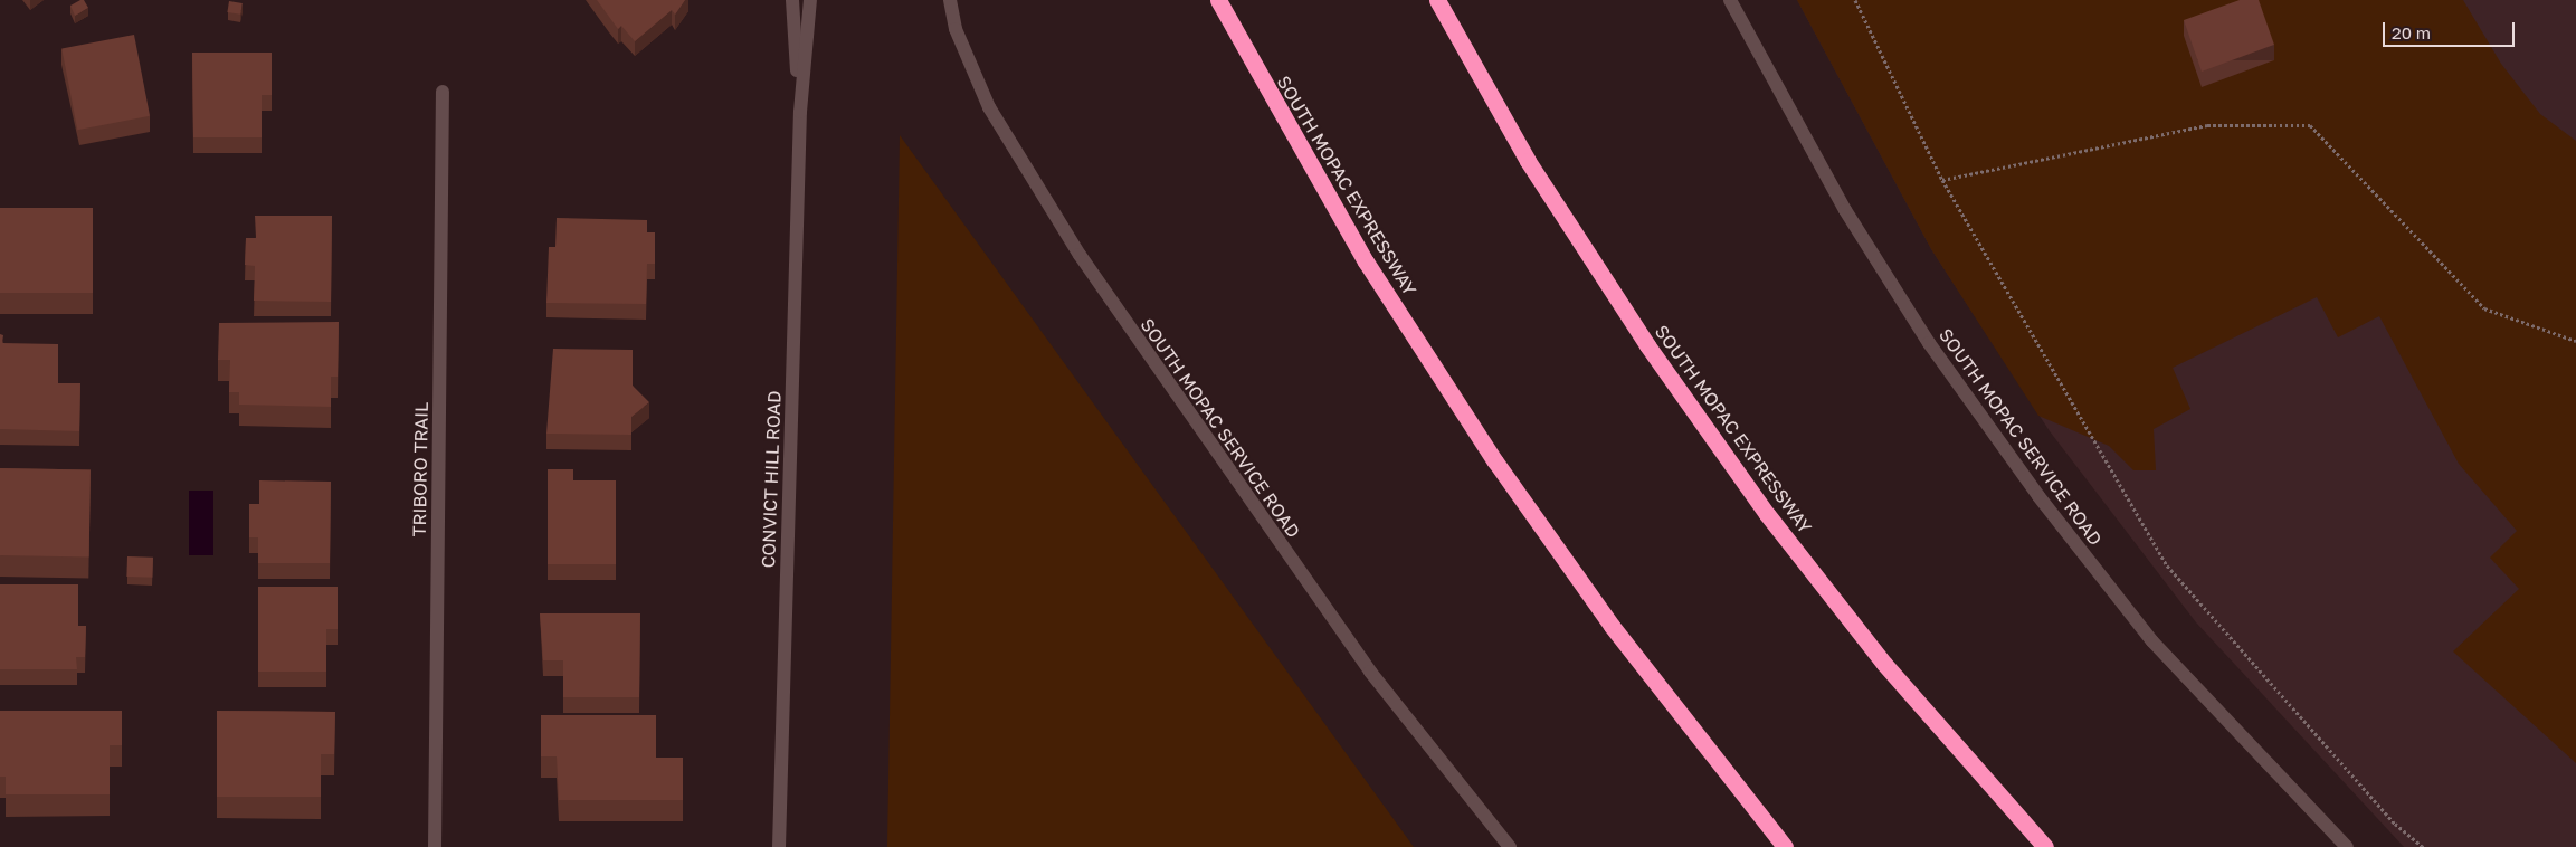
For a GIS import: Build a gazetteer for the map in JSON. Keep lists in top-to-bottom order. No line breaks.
{"streets":{"highway":["SOUTH MOPAC EXPRESSWAY"],"street":["SOUTH MOPAC SERVICE ROAD","TRIBORO TRAIL","CONVICT HILL ROAD"]},"scale_bar":"20 m"}
